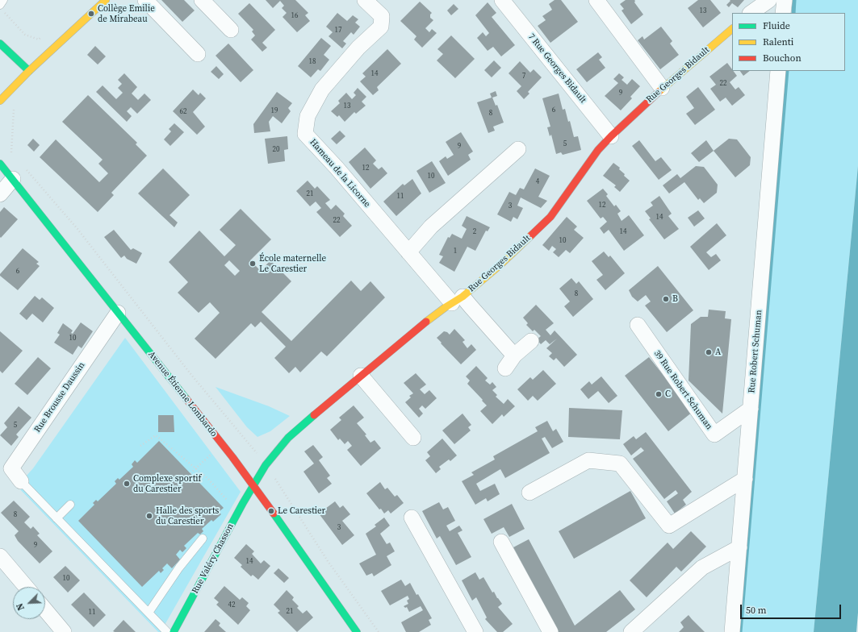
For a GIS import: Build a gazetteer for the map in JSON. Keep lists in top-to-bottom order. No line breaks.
{"streets":{"street":["7 Rue Georges Bidault","Rue Georges Bidault","Hameau de la Licorne","Rue Robert Schuman","39 Rue Robert Schuman","Avenue Étienne Lombardo","Rue Brousse Daussin","Rue Valéry Chasson"]},"crossings":[["7 Rue Georges Bidault","Rue Georges Bidault"],["Rue Georges Bidault","Hameau de la Licorne"],["Rue Georges Bidault","Avenue Étienne Lombardo"],["Rue Georges Bidault","Rue Valéry Chasson"],["Rue Robert Schuman","39 Rue Robert Schuman"],["Avenue Étienne Lombardo","Rue Brousse Daussin"],["Avenue Étienne Lombardo","Rue Valéry Chasson"]],"places":["Collège Emilie de Mirabeau","École maternelle Le Carestier","B","A","C","Complexe sportif du Carestier","Le Carestier","Halle des sports du Carestier"],"house_numbers":["13","16","17","18","14","7","22","9","13","6","19","62","8","5","9","20","12","10","4","21","11","12","3","14","22","2","14","10","1","6","8","10","5","8","3","9","14","10","42","21","11"],"legend":["Fluide","Ralenti","Bouchon"],"scale_bar":"50 m","north":"bottom left"}
